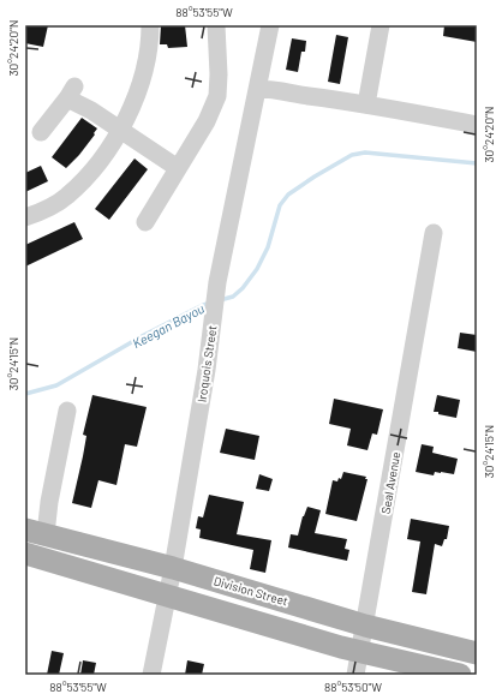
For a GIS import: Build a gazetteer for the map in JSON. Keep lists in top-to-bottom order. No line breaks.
{"streets":{"main road":["Division Street"],"street":["Iroquois Street","Seal Avenue"]},"crossings":[["Iroquois Street","Division Street"],["Seal Avenue","Division Street"]],"water":["Keegan Bayou"],"coordinates":["88°53'55\"W","30°24'20\"N","30°24'15\"N","88°53'50\"W"]}
